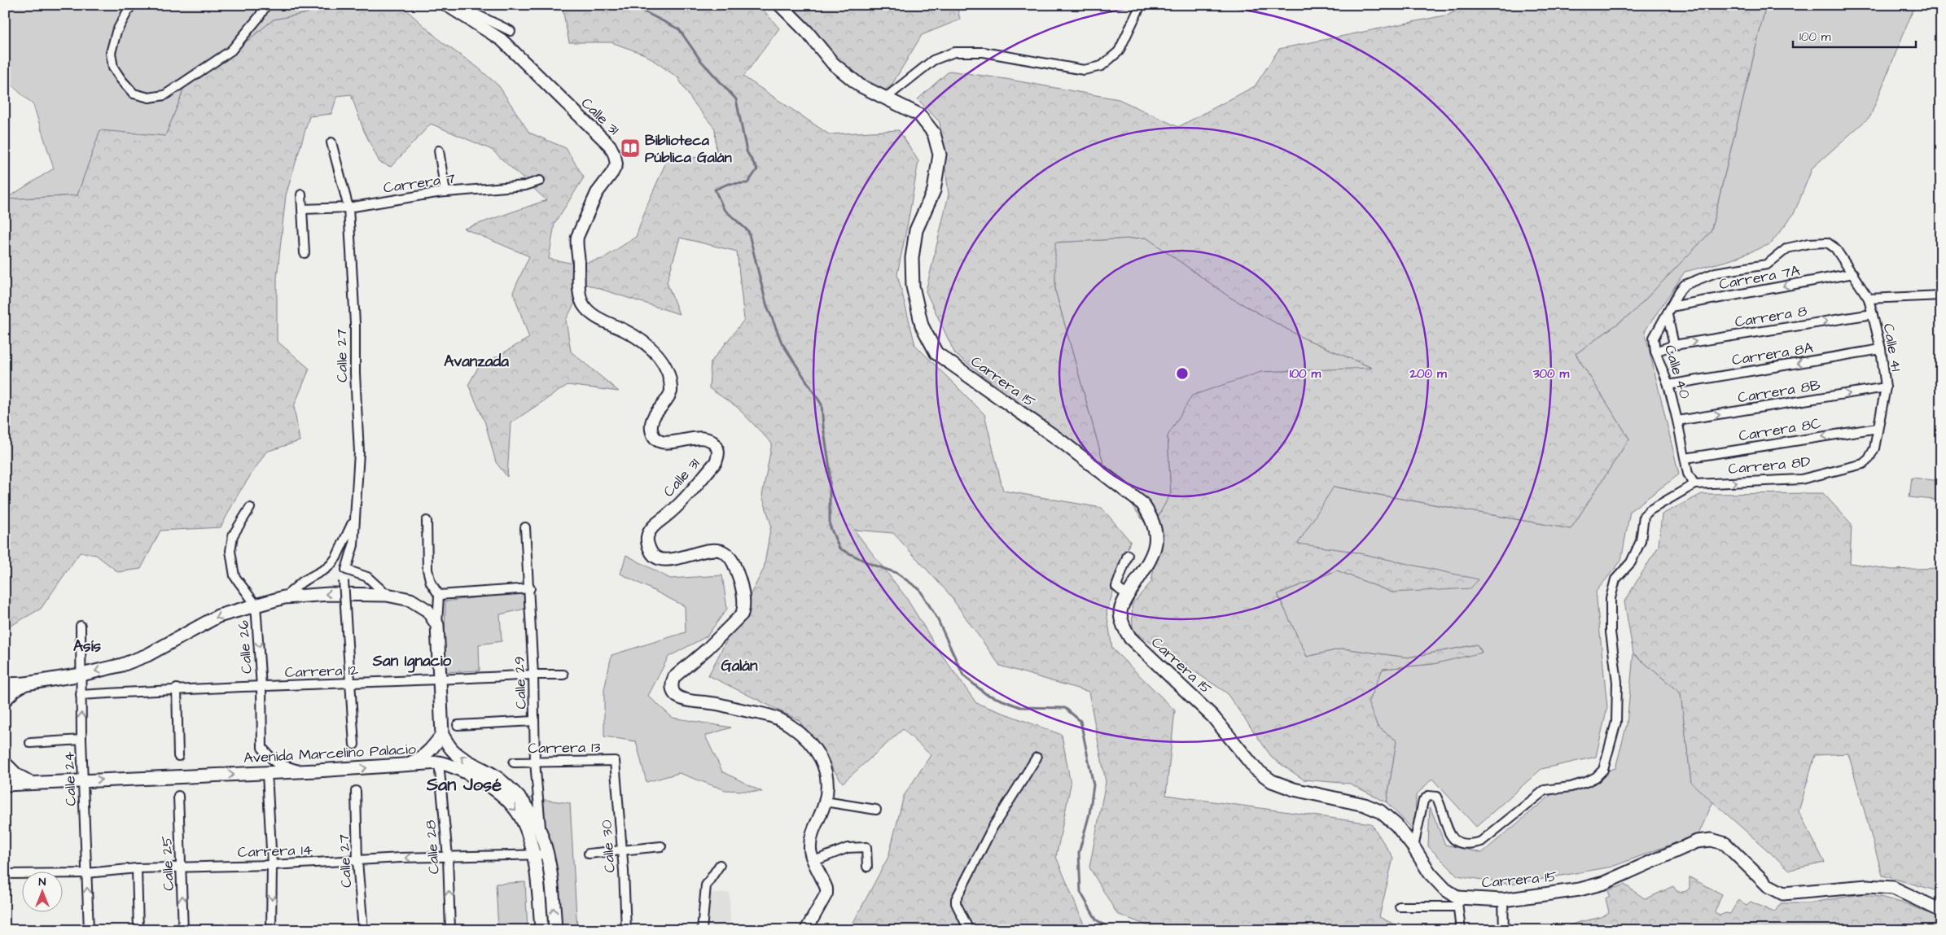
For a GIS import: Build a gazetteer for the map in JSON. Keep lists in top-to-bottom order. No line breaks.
{"streets":{"main road":["Carrera 15","Avenida Marcelino Palacio"],"street":["Calle 31","Carrera 7","Carrera 7A","Carrera 8","Calle 41","Carrera 8A","Calle 27","Calle 40","Carrera 8B","Carrera 8C","Carrera 8D","Calle 26","Carrera 12","Calle 29","Carrera 13","Calle 24","Calle 30","Calle 28","Carrera 14","Calle 25"]},"crossings":[["Carrera 7","Calle 27"],["Carrera 7A","Calle 41"],["Carrera 7A","Calle 40"],["Carrera 8","Calle 41"],["Carrera 8","Calle 40"],["Calle 41","Carrera 8A"],["Calle 41","Calle 40"],["Calle 41","Carrera 8B"],["Calle 41","Carrera 8C"],["Calle 41","Carrera 8D"],["Carrera 8A","Calle 40"],["Calle 27","Carrera 14"],["Calle 40","Carrera 8B"],["Calle 40","Carrera 8C"],["Calle 40","Carrera 8D"],["Calle 26","Carrera 12"],["Calle 26","Avenida Marcelino Palacio"],["Carrera 12","Calle 29"],["Carrera 12","Calle 24"],["Calle 29","Carrera 13"],["Carrera 13","Calle 30"],["Avenida Marcelino Palacio","Calle 24"],["Avenida Marcelino Palacio","Calle 28"],["Avenida Marcelino Palacio","Carrera 14"],["Calle 24","Carrera 14"],["Calle 28","Carrera 14"],["Carrera 14","Calle 25"]],"one_way":["Carrera 7A","Carrera 8","Carrera 8A","Carrera 8B","Carrera 8C","Carrera 8D","Avenida Marcelino Palacio","Calle 28"],"districts":["Avanzada","Asís","San Ignacio","Galán","San José"],"places":{"library":["Biblioteca Pública Galán"]},"scale_bar":"100 m","north":"top","rings":["100 m","200 m","300 m"]}
